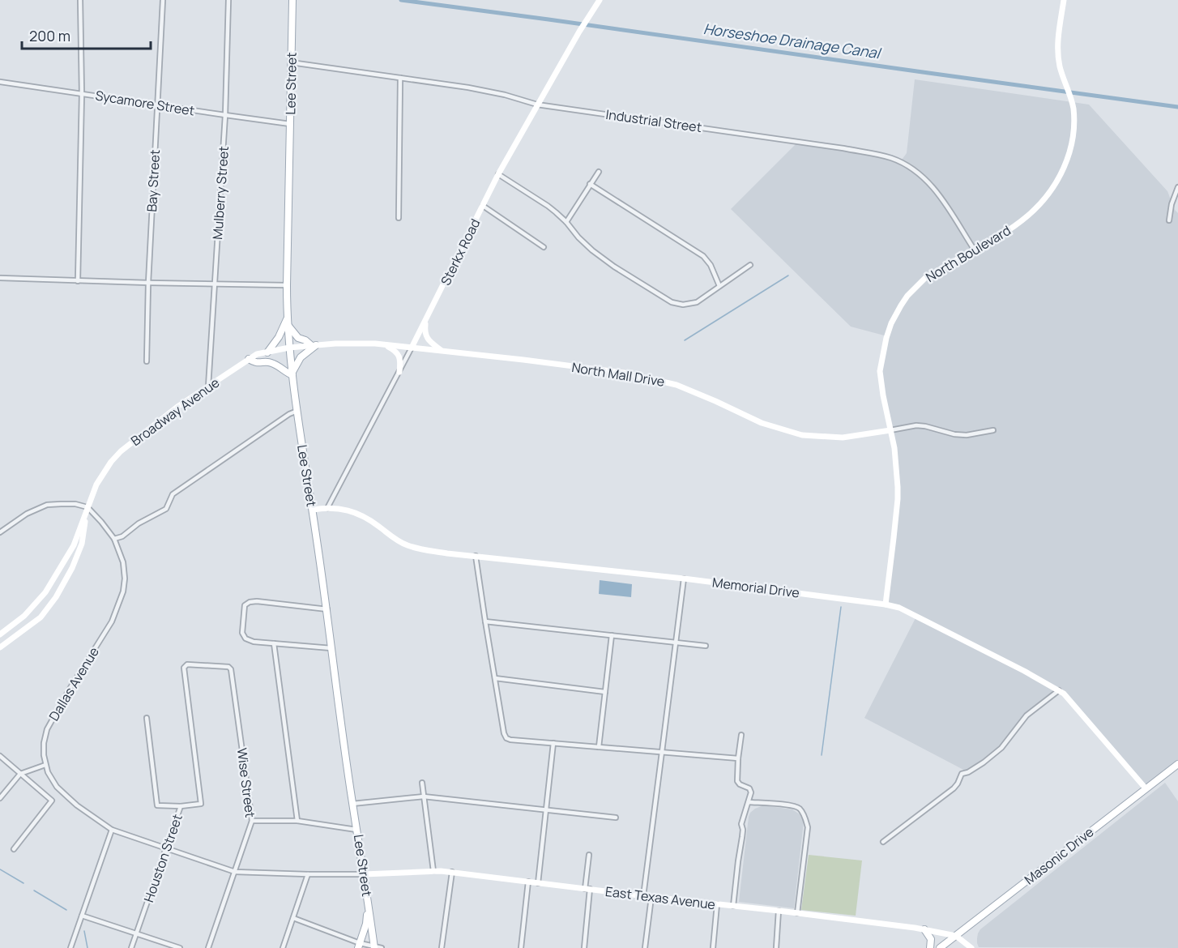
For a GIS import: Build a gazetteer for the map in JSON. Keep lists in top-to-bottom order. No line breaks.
{"streets":{"main road":["Lee Street","Masonic Drive"],"street":["Sycamore Street","Industrial Street","Bay Street","Mulberry Street","Sterkx Road","North Boulevard","North Mall Drive","Broadway Avenue","Memorial Drive","Dallas Avenue","Wise Street","Houston Street","East Texas Avenue"]},"crossings":[["Lee Street","Sycamore Street"],["Lee Street","Industrial Street"],["Lee Street","North Mall Drive"],["Lee Street","Broadway Avenue"],["Lee Street","Memorial Drive"],["Lee Street","Dallas Avenue"],["Lee Street","East Texas Avenue"],["Sycamore Street","Bay Street"],["Sycamore Street","Mulberry Street"],["Industrial Street","Sterkx Road"],["Industrial Street","North Boulevard"],["Mulberry Street","Broadway Avenue"],["Sterkx Road","North Mall Drive"],["Sterkx Road","Memorial Drive"],["North Boulevard","North Mall Drive"],["North Boulevard","Memorial Drive"],["North Mall Drive","Broadway Avenue"],["Broadway Avenue","Dallas Avenue"],["Memorial Drive","Masonic Drive"],["Dallas Avenue","Wise Street"],["Dallas Avenue","Houston Street"],["Dallas Avenue","East Texas Avenue"],["Wise Street","Houston Street"],["Masonic Drive","East Texas Avenue"]],"water":["Horseshoe Drainage Canal"],"scale_bar":"200 m"}
